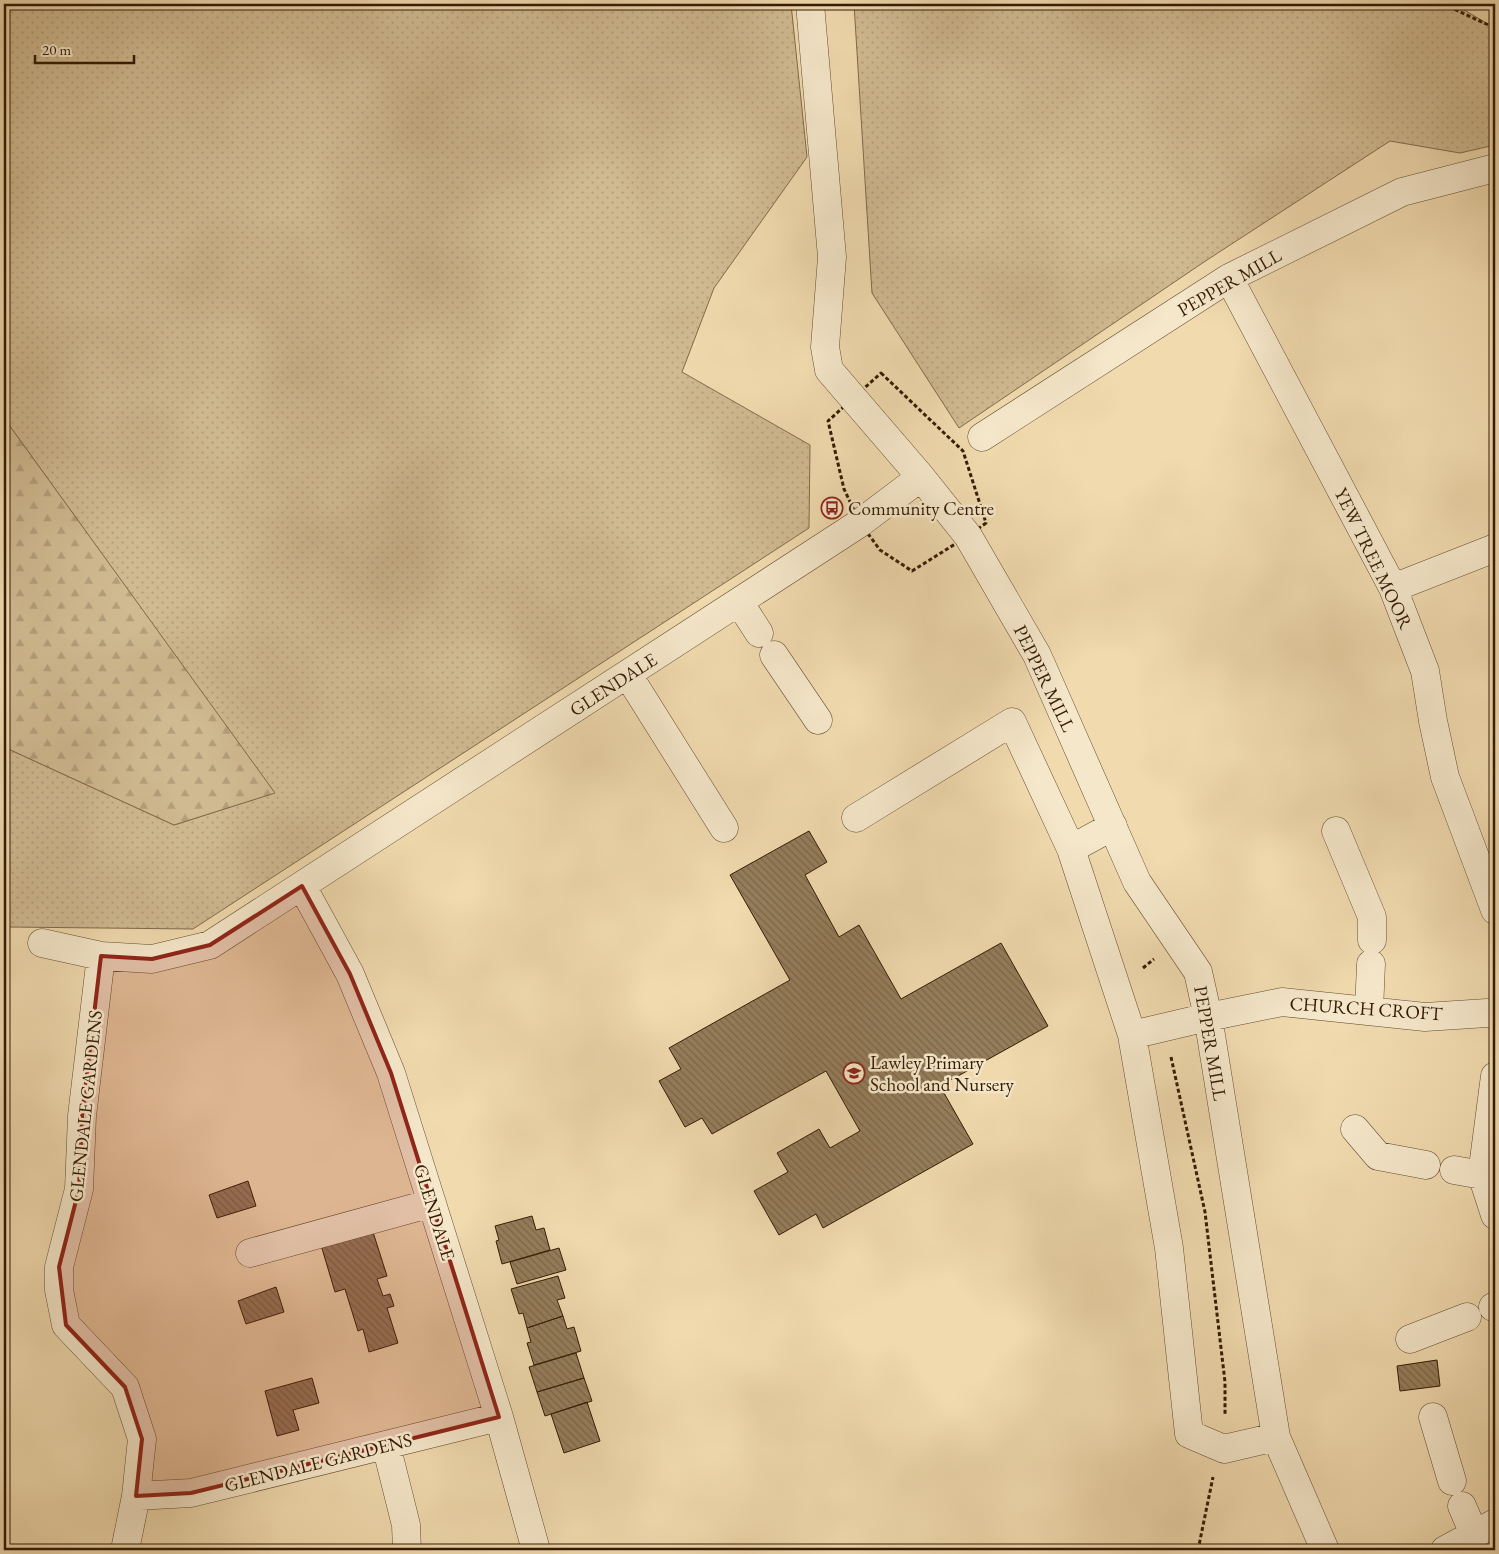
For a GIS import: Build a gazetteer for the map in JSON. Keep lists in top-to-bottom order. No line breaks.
{"streets":{"street":["PEPPER MILL","YEW TREE MOOR","GLENDALE","CHURCH CROFT","GLENDALE GARDENS"]},"crossings":[["PEPPER MILL","YEW TREE MOOR"],["PEPPER MILL","GLENDALE"],["PEPPER MILL","CHURCH CROFT"],["GLENDALE","GLENDALE GARDENS"]],"places":{"bus stop":["Community Centre"],"school or university":["Lawley Primary School and Nursery"]},"scale_bar":"20 m"}
